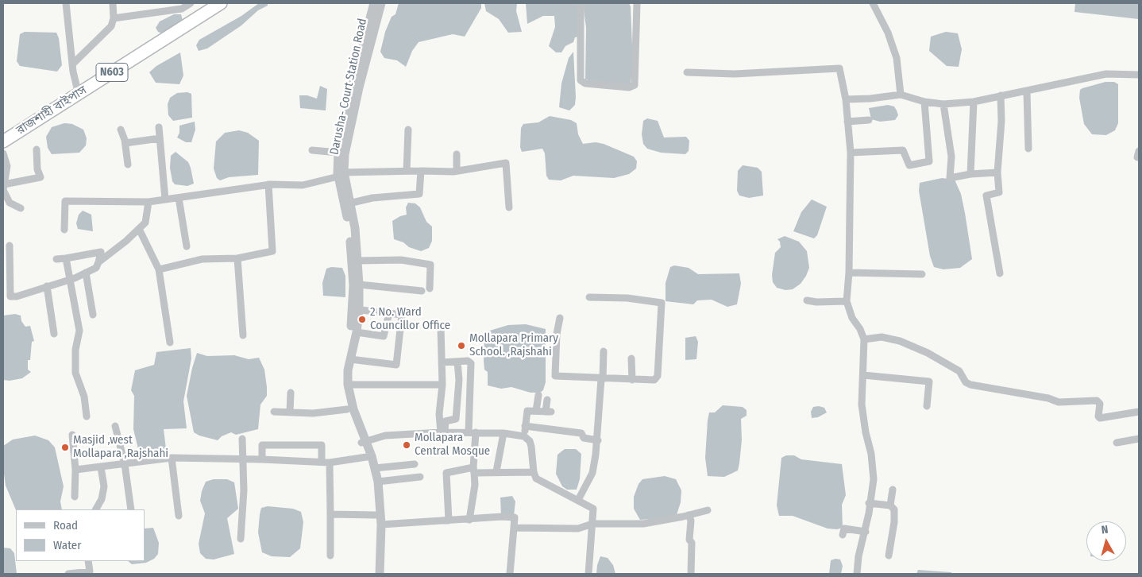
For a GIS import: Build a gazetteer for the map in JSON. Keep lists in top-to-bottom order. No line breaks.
{"streets":{"highway":["N603","রাজশাহী বাইপাস"],"street":["Darusha- Court Station Road"]},"places":["2 No. Ward Councillor Office","Mollapara Primary School. ,Rajshahi","Mollapara Central Mosque","Masjid ,west Mollapara ,Rajshahi"],"legend":["Road","Water"],"north":"top"}
